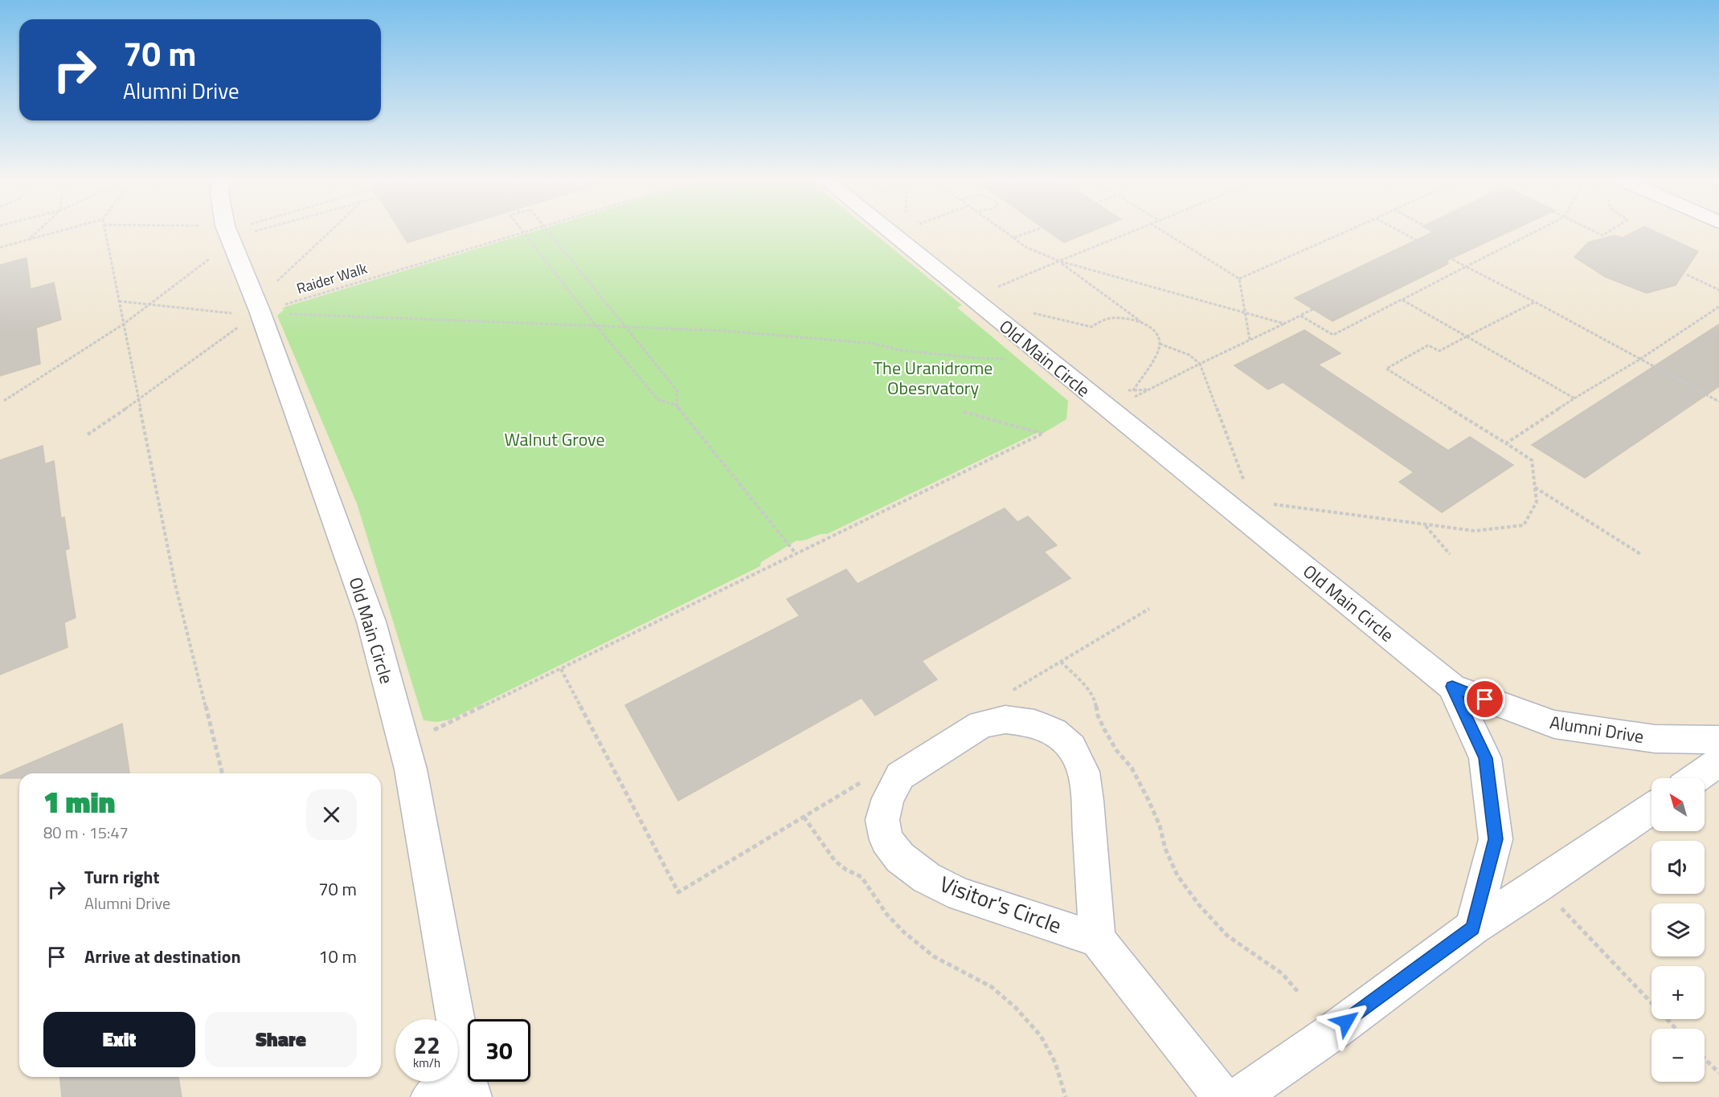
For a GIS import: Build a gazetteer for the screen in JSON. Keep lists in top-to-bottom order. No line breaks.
{"streets":{"street":["Old Main Circle","Alumni Drive","Visitor's Circle"],"path":["Raider Walk"]},"crossings":[["Old Main Circle","Alumni Drive"]],"parks":["The Uranidrome Obesrvatory","Walnut Grove"],"north":"top left","page":{"turn":["70 m","Alumni Drive"],"heading":["1 min","80 m · 15:47"],"map_buttons":["+","−"],"list":[{"name":"Turn right","note":"Alumni Drive","value":"70 m"},{"name":"Arrive at destination","value":"10 m"}],"buttons":["Exit","Share"],"speed":"22 km/h","limit":"30"}}
